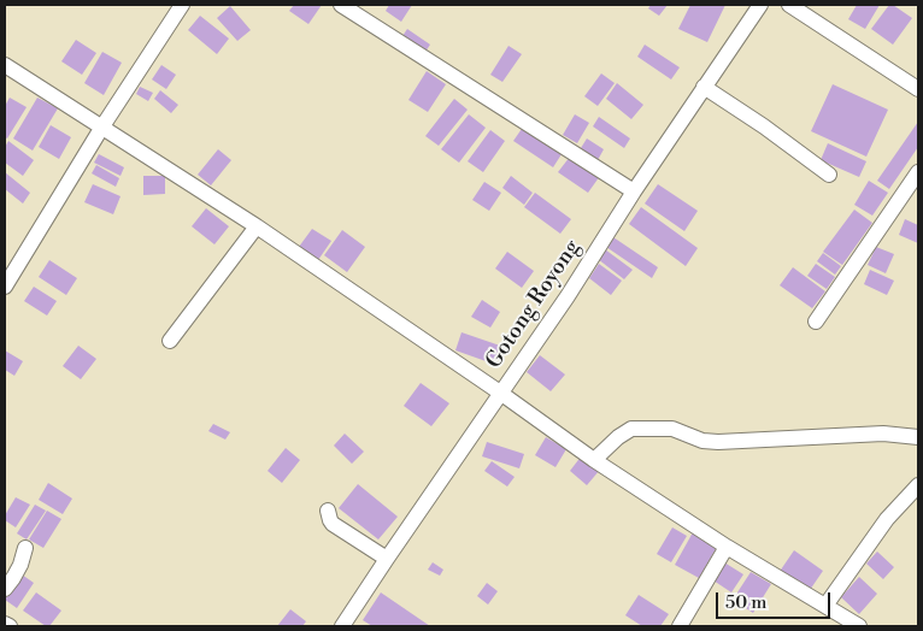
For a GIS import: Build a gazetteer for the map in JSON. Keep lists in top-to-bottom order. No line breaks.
{"streets":{"street":["Gotong Royong"]},"scale_bar":"50 m"}
